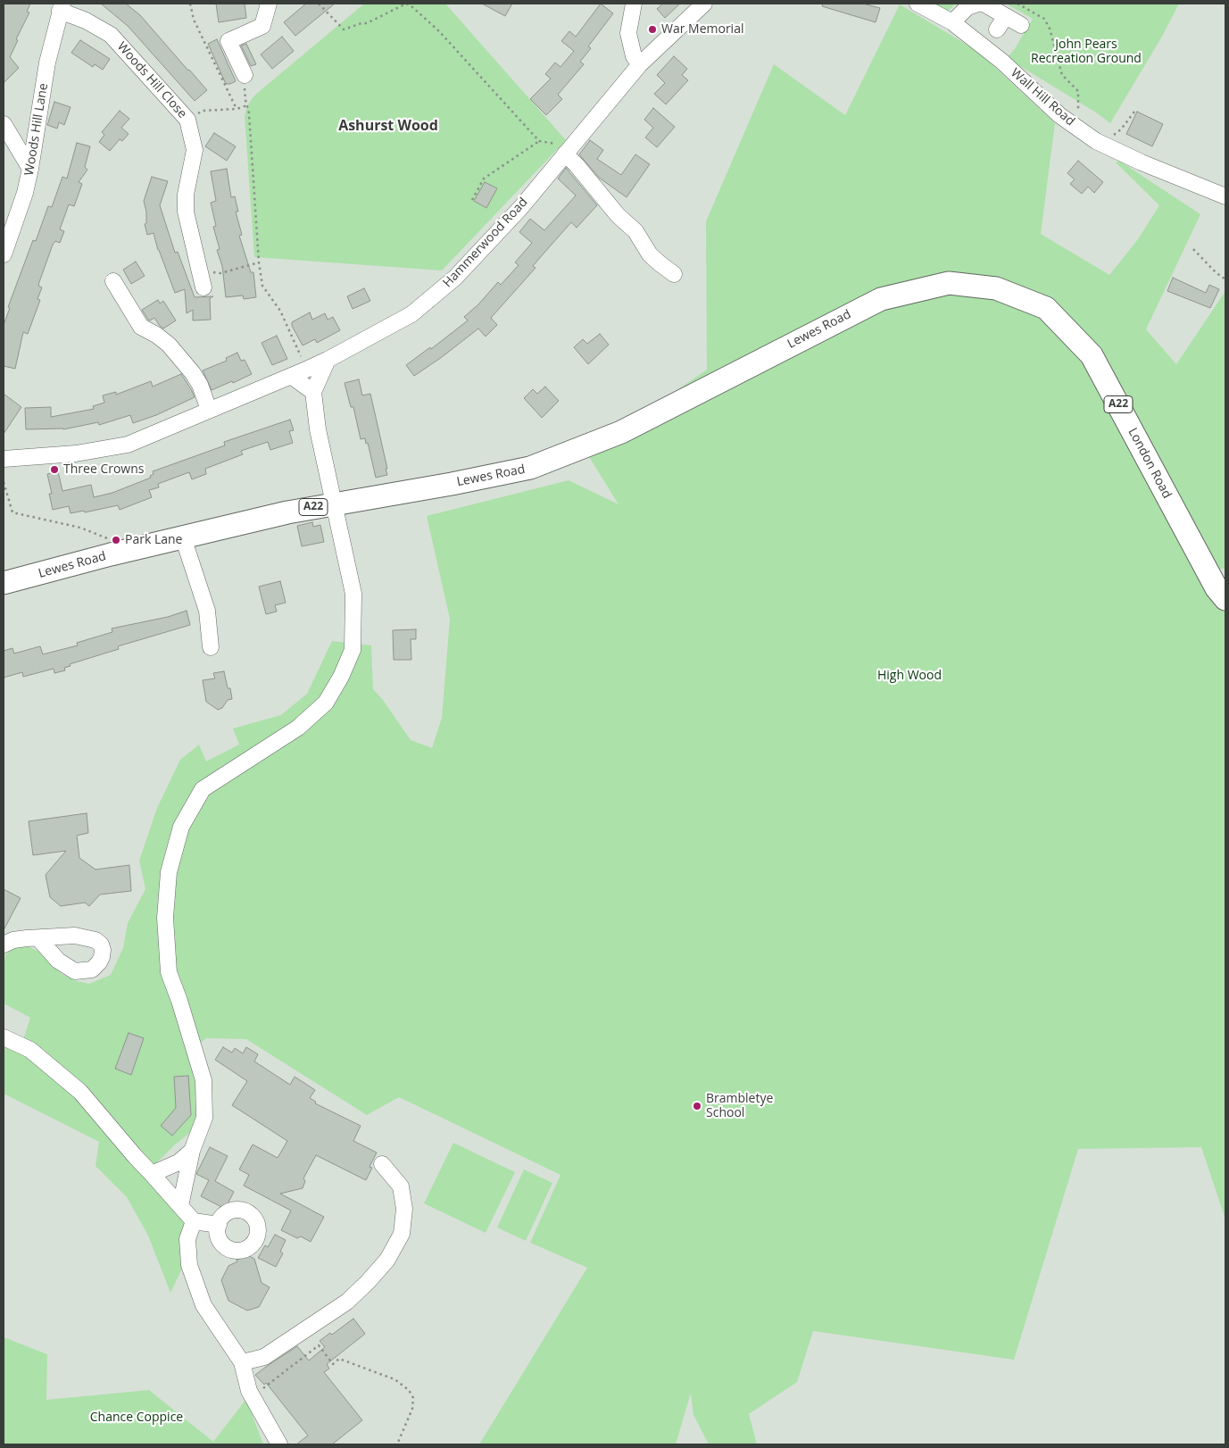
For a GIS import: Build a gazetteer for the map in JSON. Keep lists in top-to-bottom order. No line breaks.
{"streets":{"highway":["Lewes Road","A22","London Road"],"street":["Woods Hill Close","Wall Hill Road","Woods Hill Lane","Hammerwood Road"]},"crossings":[["Woods Hill Close","Woods Hill Lane"],["Lewes Road","London Road"]],"districts":["Ashurst Wood"],"parks":["John Pears Recreation Ground","High Wood","Chance Coppice"],"places":["War Memorial","Three Crowns","Park Lane","Brambletye School"]}
